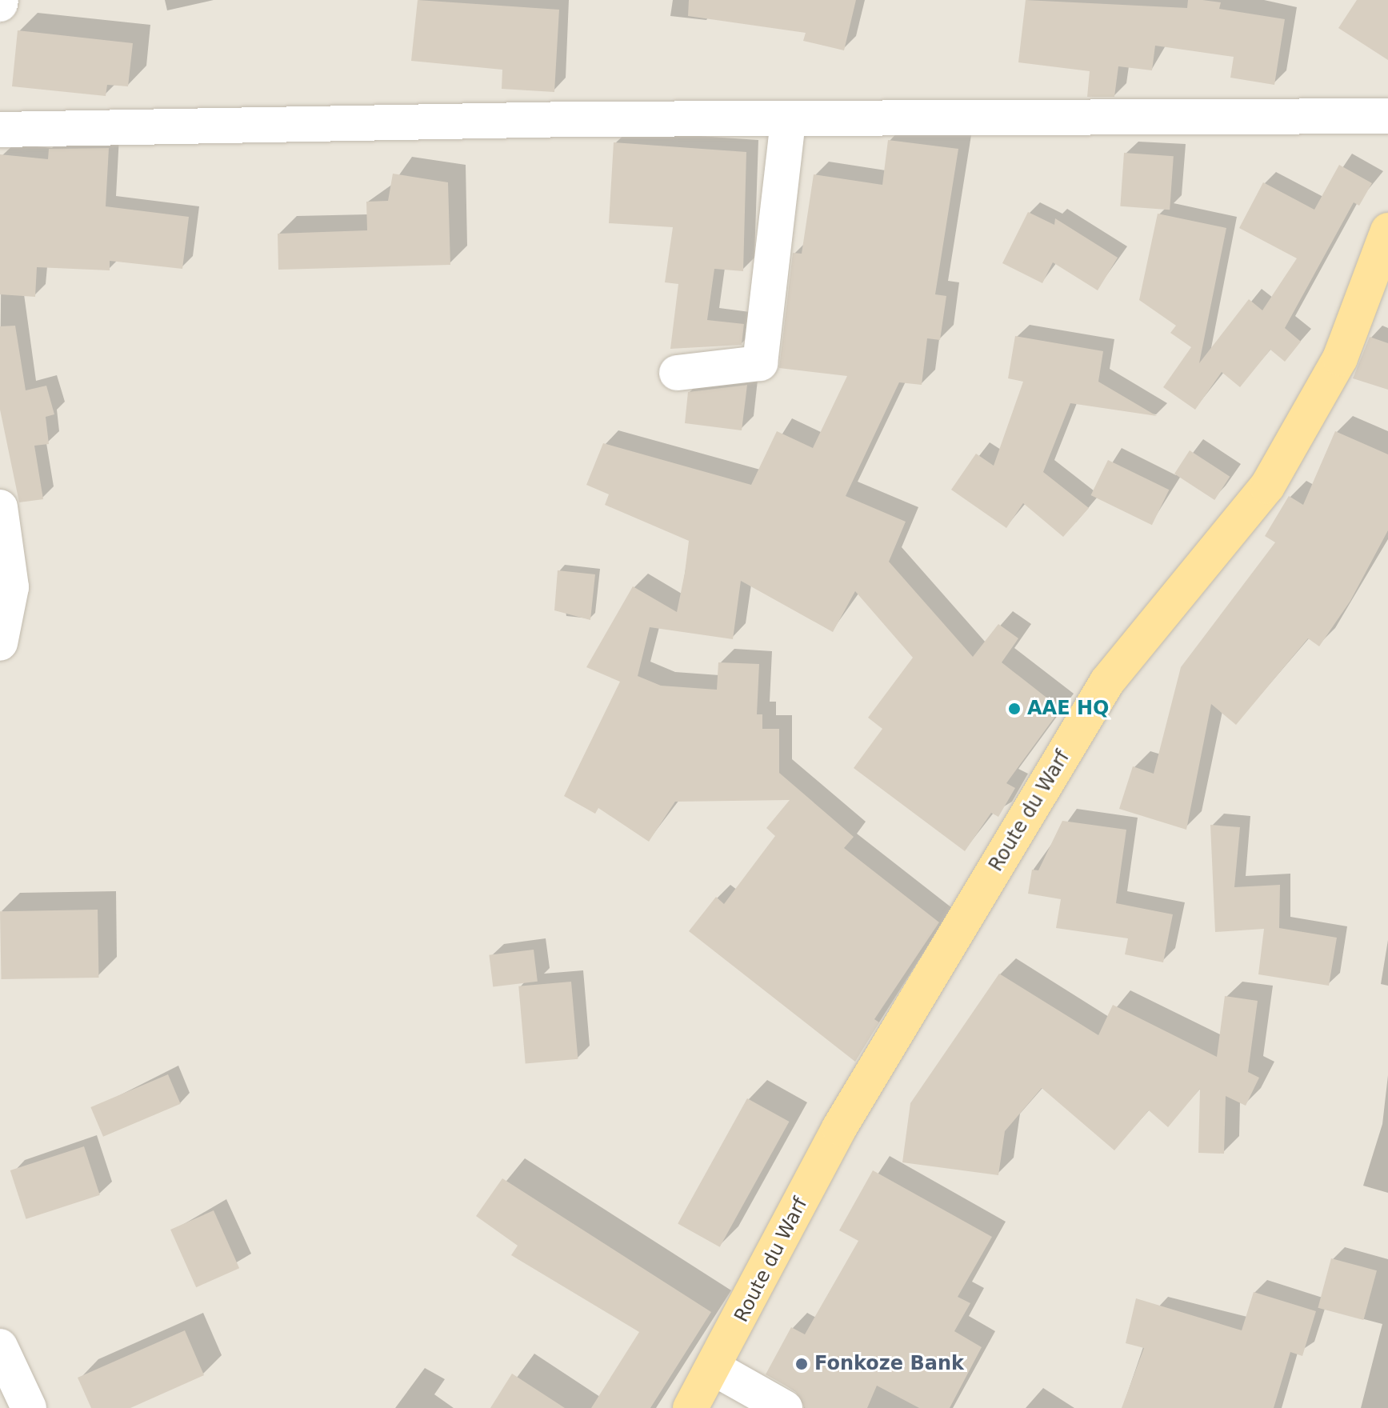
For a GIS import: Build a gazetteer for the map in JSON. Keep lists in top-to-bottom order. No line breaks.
{"streets":{"main road":["Route du Warf"]},"places":["AAE HQ","Fonkoze Bank"]}
